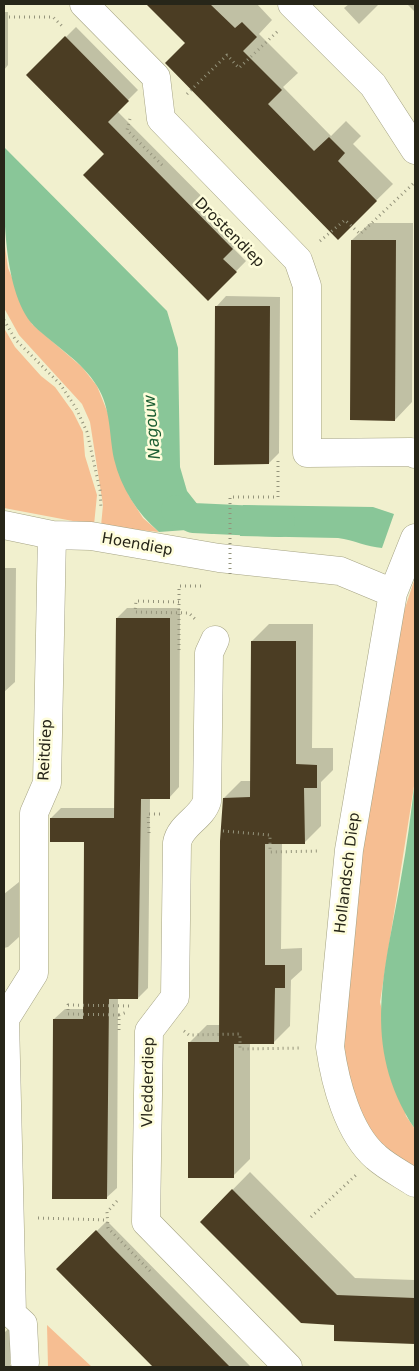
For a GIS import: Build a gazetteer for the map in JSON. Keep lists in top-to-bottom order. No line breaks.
{"streets":{"street":["Drostendiep","Hoendiep","Reitdiep","Hollandsch Diep","Vledderdiep"]},"crossings":[["Hoendiep","Reitdiep"],["Hoendiep","Hollandsch Diep"]],"water":["Nagouw"]}
